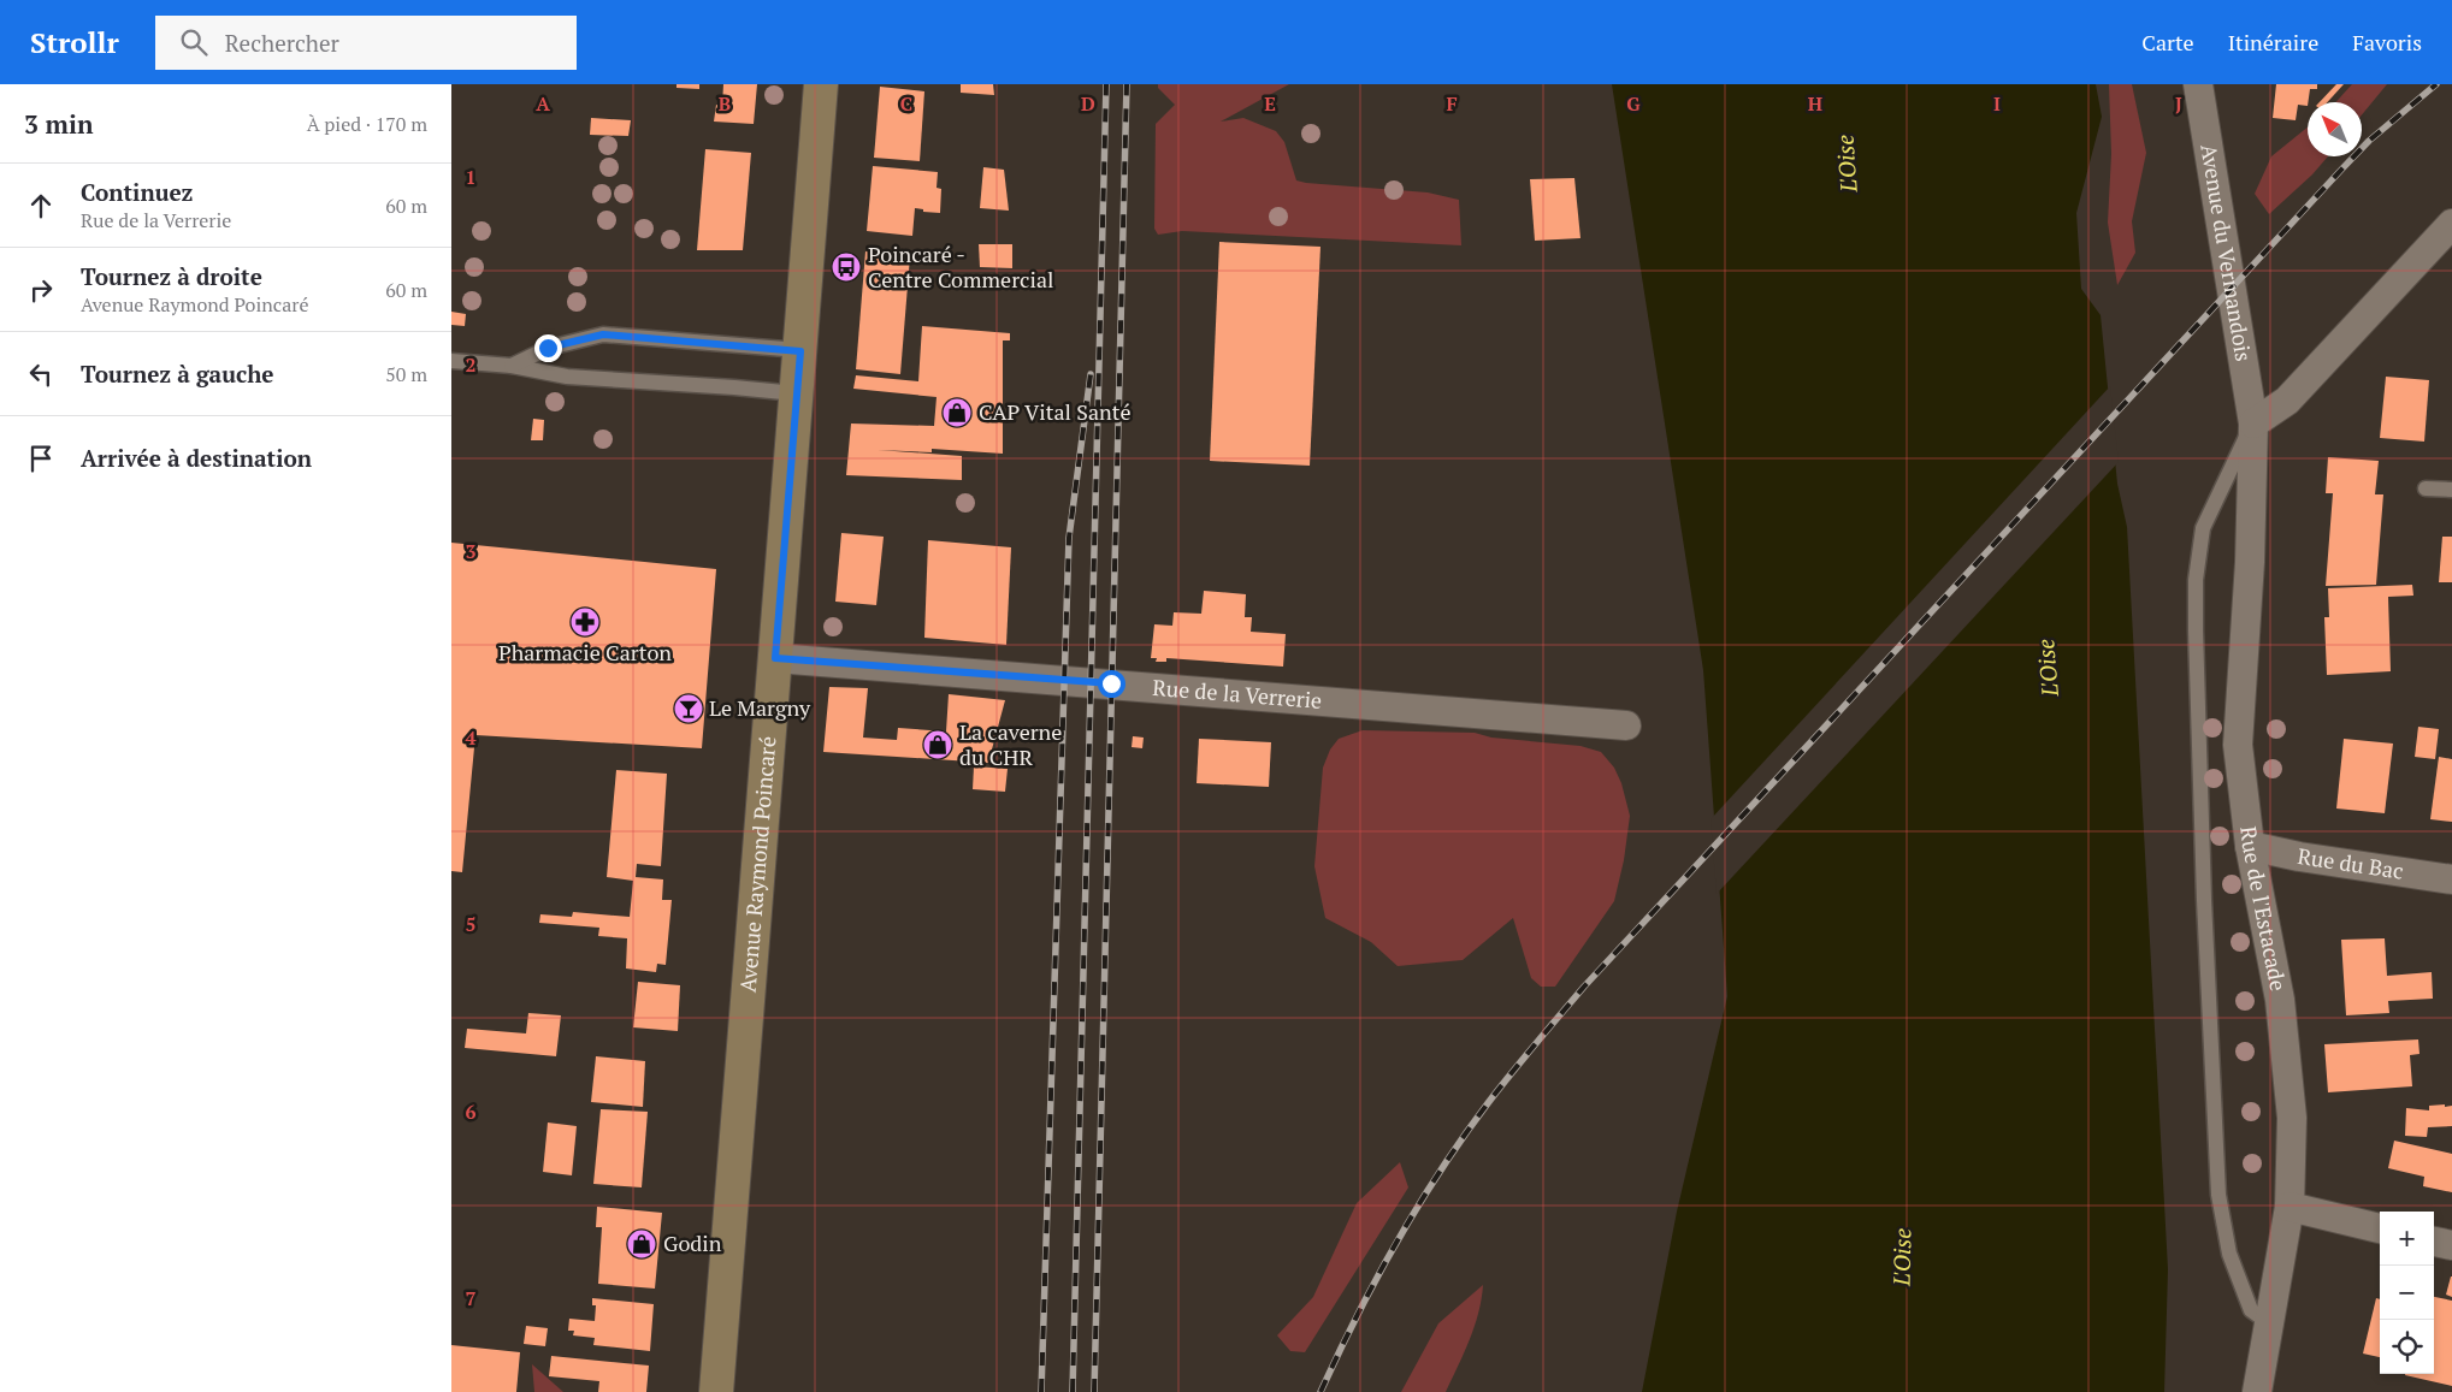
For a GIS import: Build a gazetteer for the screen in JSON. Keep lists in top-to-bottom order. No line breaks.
{"streets":{"main road":["Avenue Raymond Poincaré"],"street":["Avenue du Vermandois","Rue de la Verrerie","Rue du Bac","Rue de l'Estacade"]},"crossings":[["Avenue du Vermandois","Rue de l'Estacade"],["Rue de la Verrerie","Avenue Raymond Poincaré"],["Rue du Bac","Rue de l'Estacade"]],"water":["L'Oise"],"places":{"bus stop":["Poincaré - Centre Commercial"],"shop":["CAP Vital Santé","La caverne du CHR","Godin"],"pharmacy":["Pharmacie Carton"],"bar":["Le Margny"]},"north":"top left","page":{"header":"Strollr","search":"Rechercher","nav":["Carte","Itinéraire","Favoris"],"heading":["3 min","À pied · 170 m"],"list":[["Continuez","Rue de la Verrerie","60 m"],["Tournez à droite","Avenue Raymond Poincaré","60 m"],["Tournez à gauche","50 m"],"Arrivée à destination"],"map_buttons":["+","−"]},"grid":{"columns":["A","B","C","D","E","F","G","H","I","J"],"rows":["1","2","3","4","5","6","7"]}}
